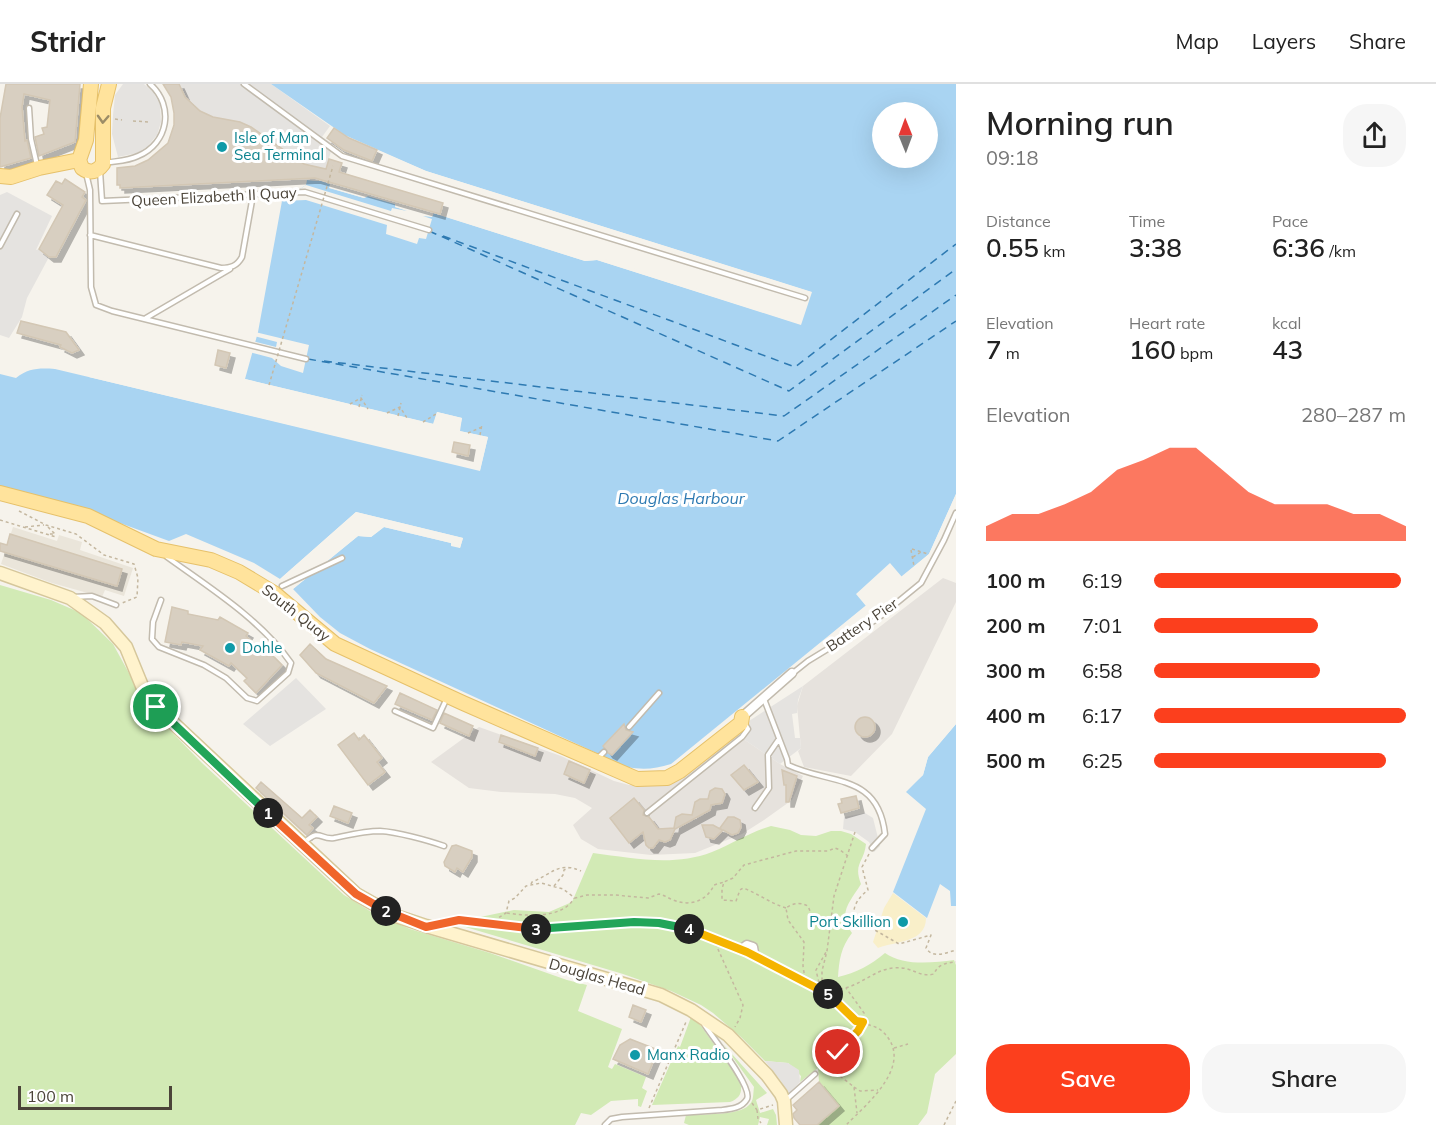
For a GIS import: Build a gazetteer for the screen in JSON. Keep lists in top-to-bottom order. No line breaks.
{"streets":{"main road":["South Quay","Battery Pier","Douglas Head"],"lane":["Queen Elizabeth II Quay"]},"crossings":[["South Quay","Battery Pier"]],"water":["Douglas Harbour"],"places":["Isle of Man Sea Terminal","Dohle","Port Skillion","Manx Radio"],"scale_bar":"100 m","north":"top","page":{"header":"Stridr","nav":["Map","Layers","Share"],"heading":["Morning run","09:18"],"stats":[["Distance","0.55 km"],["Time","3:38"],["Pace","6:36 /km"],["Elevation","7 m"],["Heart rate","160 bpm"],["kcal","43"]],"chart":["Elevation","280–287 m"],"list":[{"name":"100 m","note":"6:19"},{"name":"200 m","note":"7:01"},{"name":"300 m","note":"6:58"},{"name":"400 m","note":"6:17"},{"name":"500 m","note":"6:25"}],"pins":["1","2","3","4","5"],"buttons":["Save","Share"],"scale":"100 m"}}
